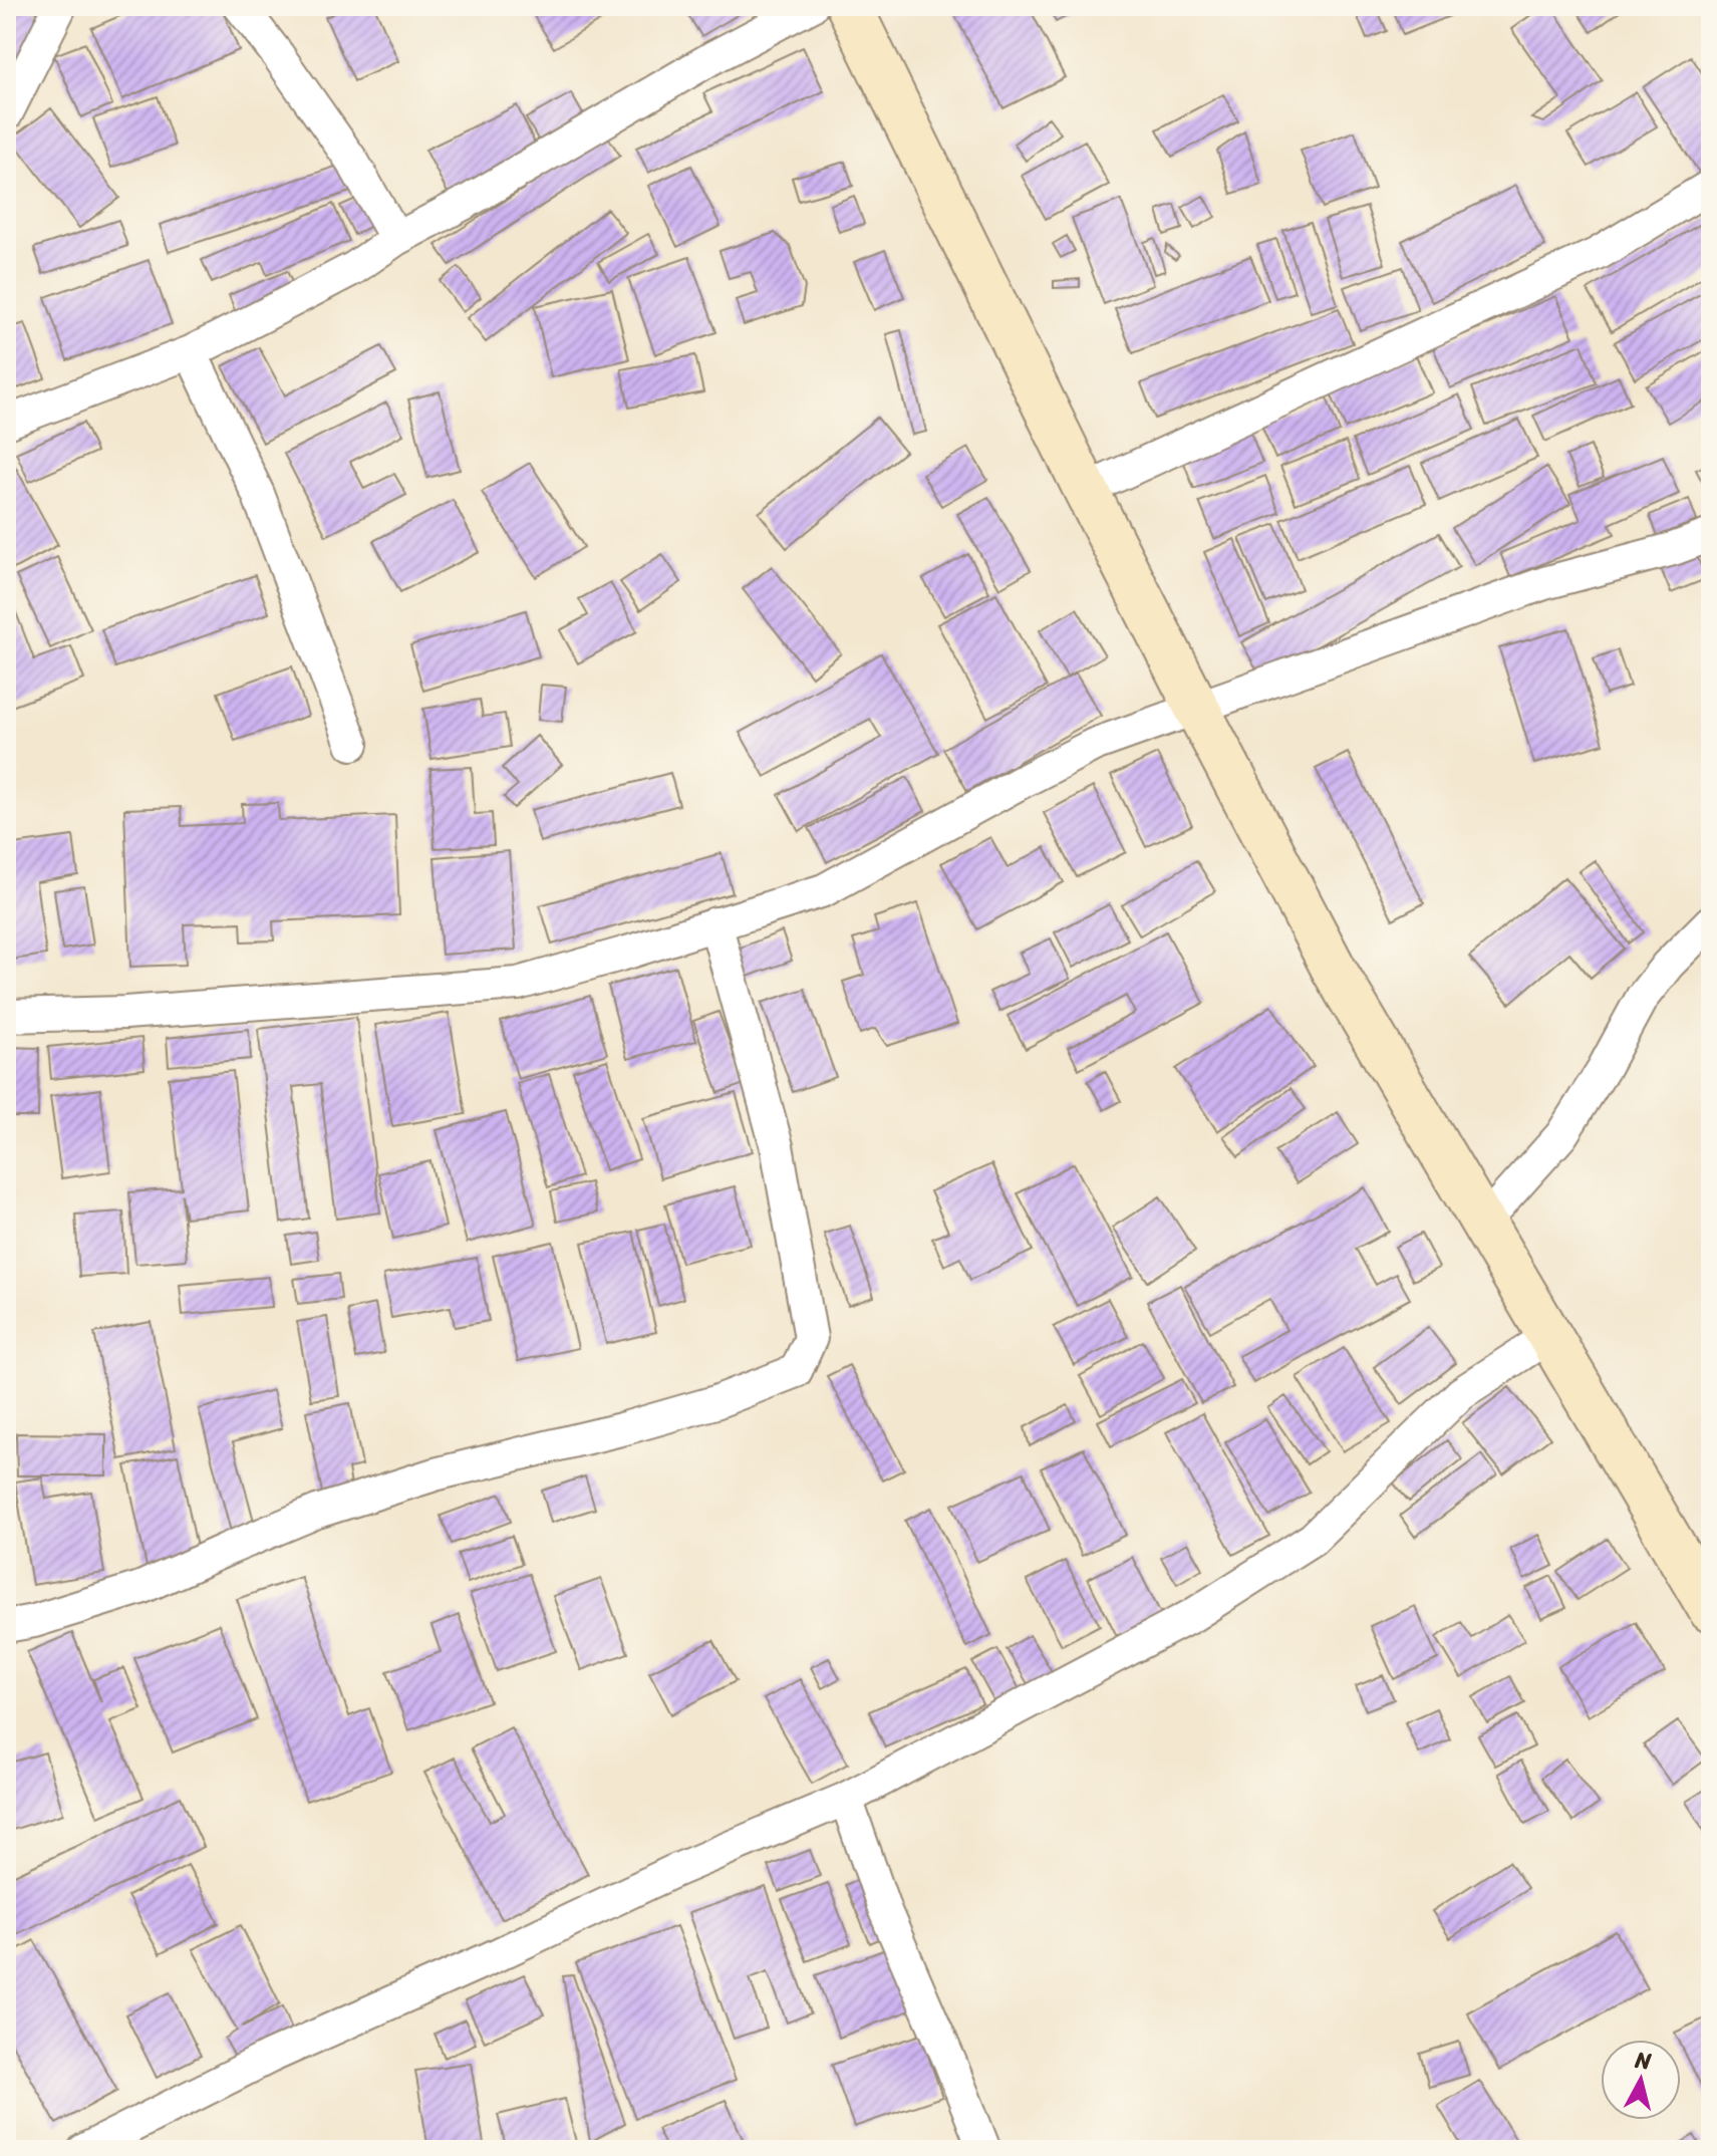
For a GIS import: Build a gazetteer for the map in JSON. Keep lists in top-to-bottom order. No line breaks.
{"north":"top"}
